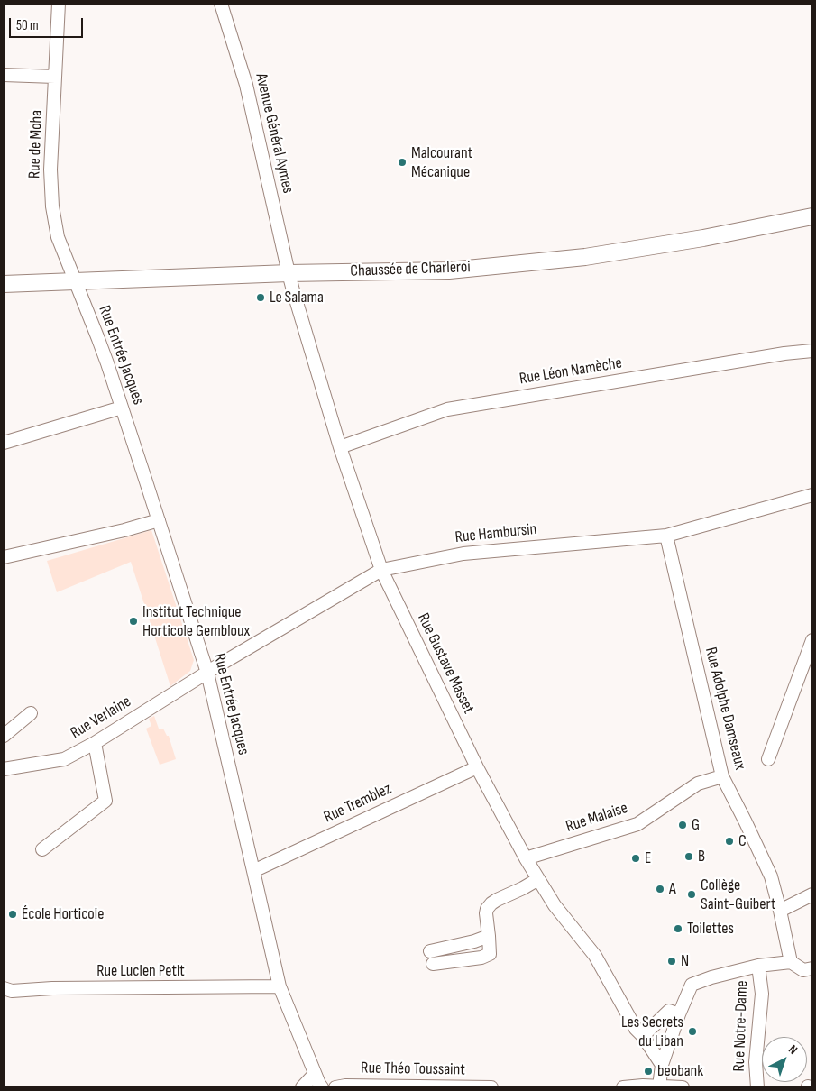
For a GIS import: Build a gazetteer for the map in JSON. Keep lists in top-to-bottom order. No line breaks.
{"streets":{"main road":["Chaussée de Charleroi"],"street":["Avenue Général Aymes","Rue de Moha","Rue Entrée Jacques","Rue Léon Namèche","Rue Hambursin","Rue Gustave Masset","Rue Adolphe Damseaux","Rue Verlaine","Rue Tremblez","Rue Malaise","Rue Lucien Petit","Rue Notre-Dame","Rue Théo Toussaint"]},"crossings":[["Avenue Général Aymes","Chaussée de Charleroi"],["Avenue Général Aymes","Rue Gustave Masset"],["Rue de Moha","Chaussée de Charleroi"],["Rue de Moha","Rue Entrée Jacques"],["Chaussée de Charleroi","Rue Entrée Jacques"],["Chaussée de Charleroi","Rue Gustave Masset"],["Rue Entrée Jacques","Rue Hambursin"],["Rue Entrée Jacques","Rue Verlaine"],["Rue Entrée Jacques","Rue Tremblez"],["Rue Entrée Jacques","Rue Lucien Petit"],["Rue Léon Namèche","Rue Gustave Masset"],["Rue Hambursin","Rue Gustave Masset"],["Rue Hambursin","Rue Adolphe Damseaux"],["Rue Hambursin","Rue Verlaine"],["Rue Gustave Masset","Rue Tremblez"],["Rue Gustave Masset","Rue Malaise"],["Rue Adolphe Damseaux","Rue Malaise"]],"places":["Malcourant Mécanique","Le Salama","Institut Technique Horticole Gembloux","G","C","B","E","A","Collège Saint-Guibert","École Horticole","Toilettes","N","Les Secrets du Liban","beobank"],"scale_bar":"50 m","north":"top right"}
